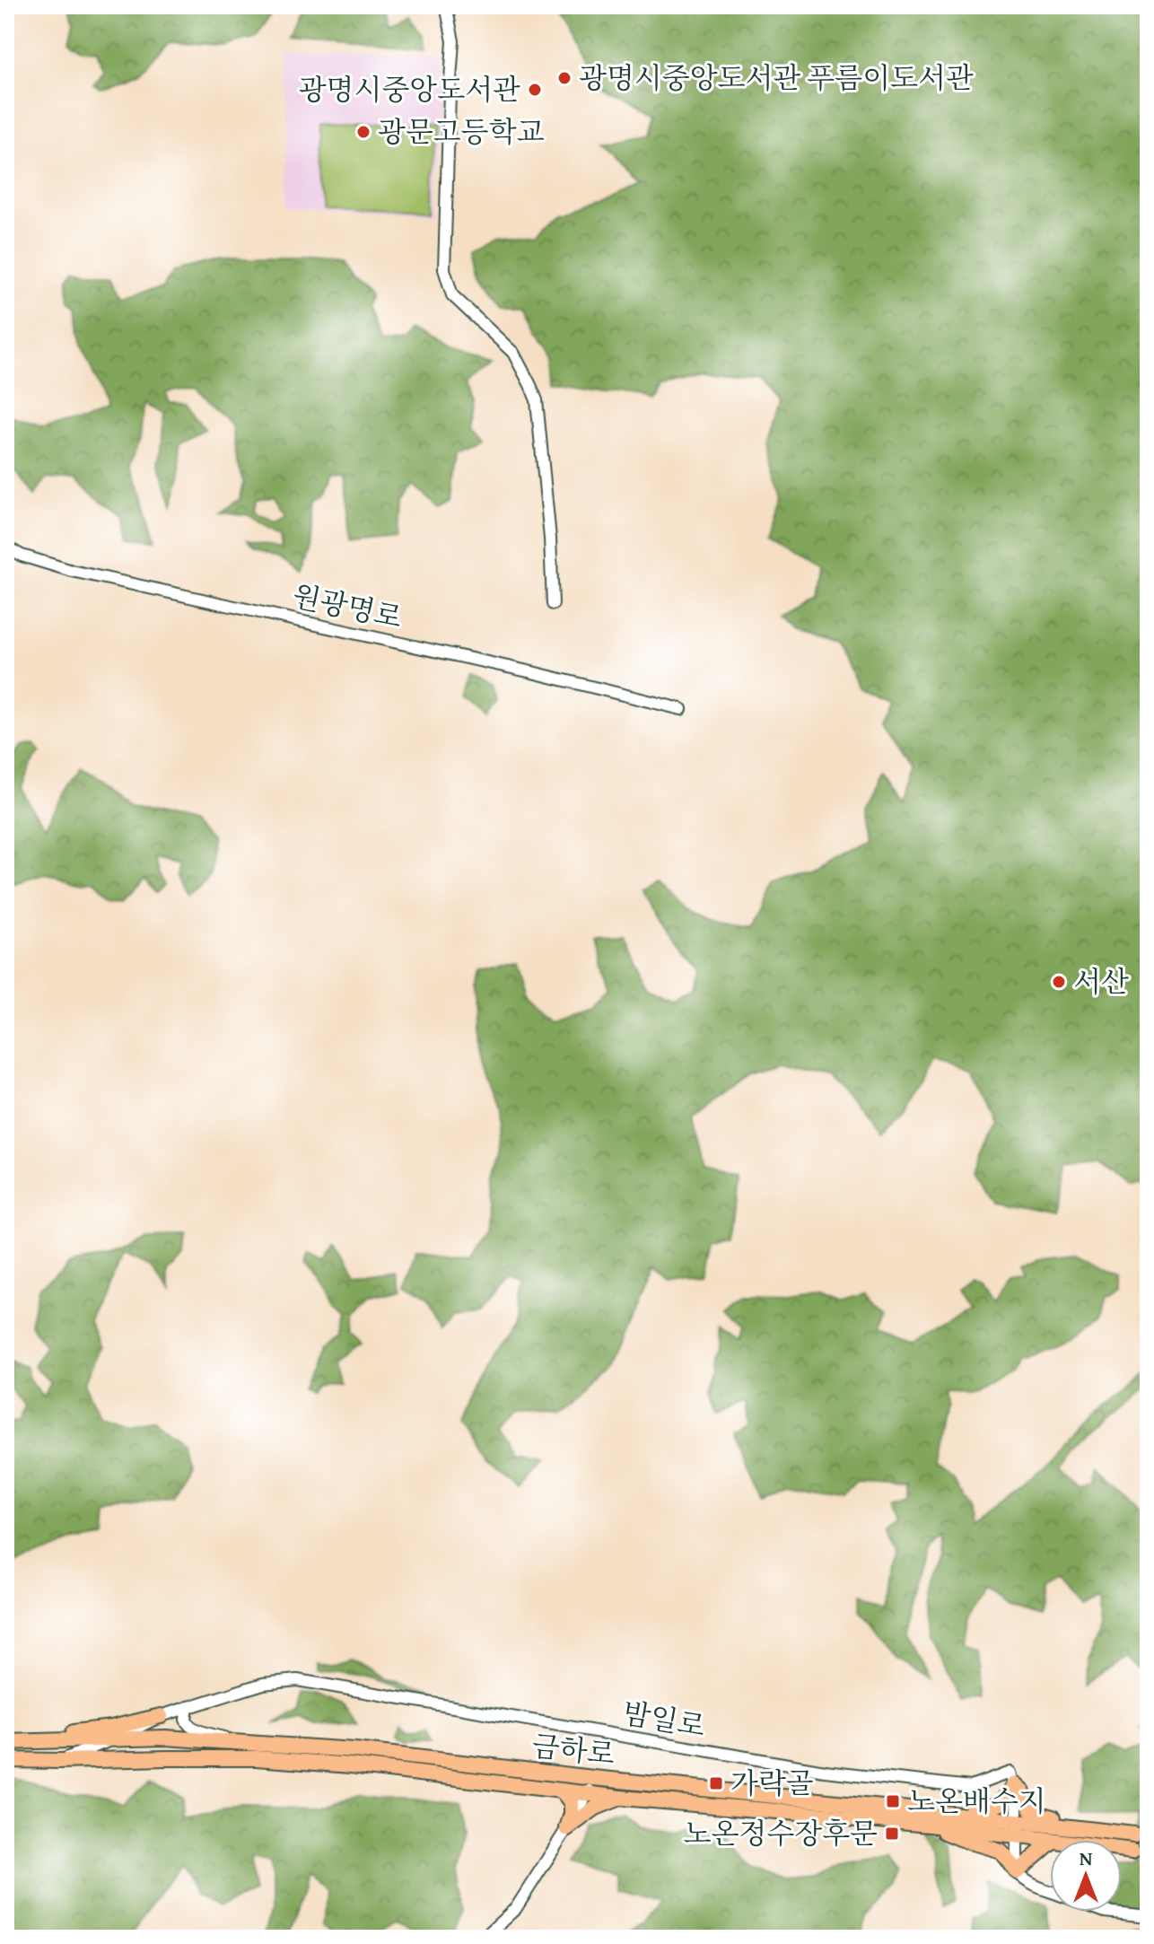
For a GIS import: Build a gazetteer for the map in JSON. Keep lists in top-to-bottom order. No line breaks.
{"streets":{"main road":["금하로"],"street":["원광명로","밤일로"]},"crossings":[["밤일로","금하로"]],"places":{"other":["광명시중앙도서관 푸름이도서관","광명시중앙도서관","광문고등학교","서산"],"transit":["가락골","노온배수지","노온정수장후문"]},"north":"top"}
